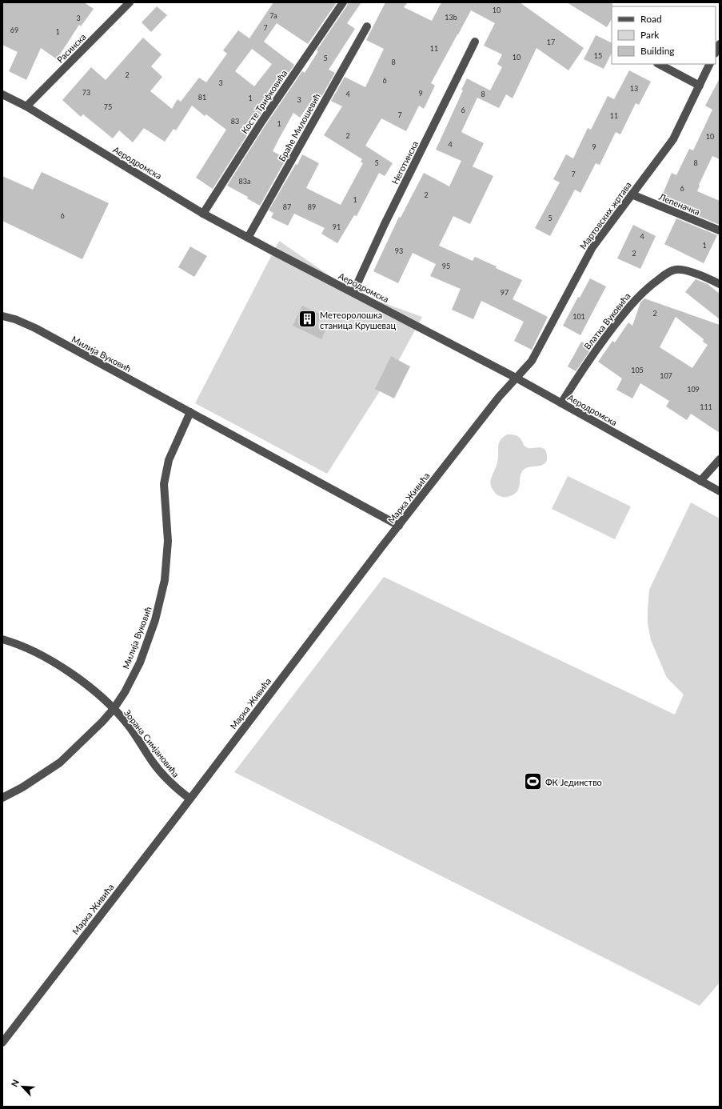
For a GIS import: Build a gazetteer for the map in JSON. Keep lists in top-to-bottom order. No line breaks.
{"streets":{"street":["Расинска","Косте Трифковића","Браће Милошевић","Аеродромска","Неготинска","Лепеначка","Мартовских жртава","Влатка Вуковића","Милија Вуковић","Марка Живића","Зорана Симјановића"]},"crossings":[["Расинска","Аеродромска"],["Косте Трифковића","Аеродромска"],["Браће Милошевић","Аеродромска"],["Аеродромска","Неготинска"],["Аеродромска","Мартовских жртава"],["Аеродромска","Влатка Вуковића"],["Аеродромска","Марка Живића"],["Лепеначка","Мартовских жртава"],["Мартовских жртава","Марка Живића"],["Милија Вуковић","Марка Живића"],["Милија Вуковић","Зорана Симјановића"],["Марка Живића","Зорана Симјановића"]],"places":{"building":["Метеоролошка станица Крушевац"],"sports":["ФК Јединство"]},"house_numbers":["10","7a","13b","3","7","69","1","17","11","15","10","5","8","2","6","3","13","73","9","4","8","81","1","3","75","6","7","11","83","1","2","10","4","9","5","8","7","83a","6","2","1","87","89","6","5","91","4","1","93","2","95","97","2","101","105","107","109","111"],"legend":["Road","Park","Building"],"north":"top left"}
